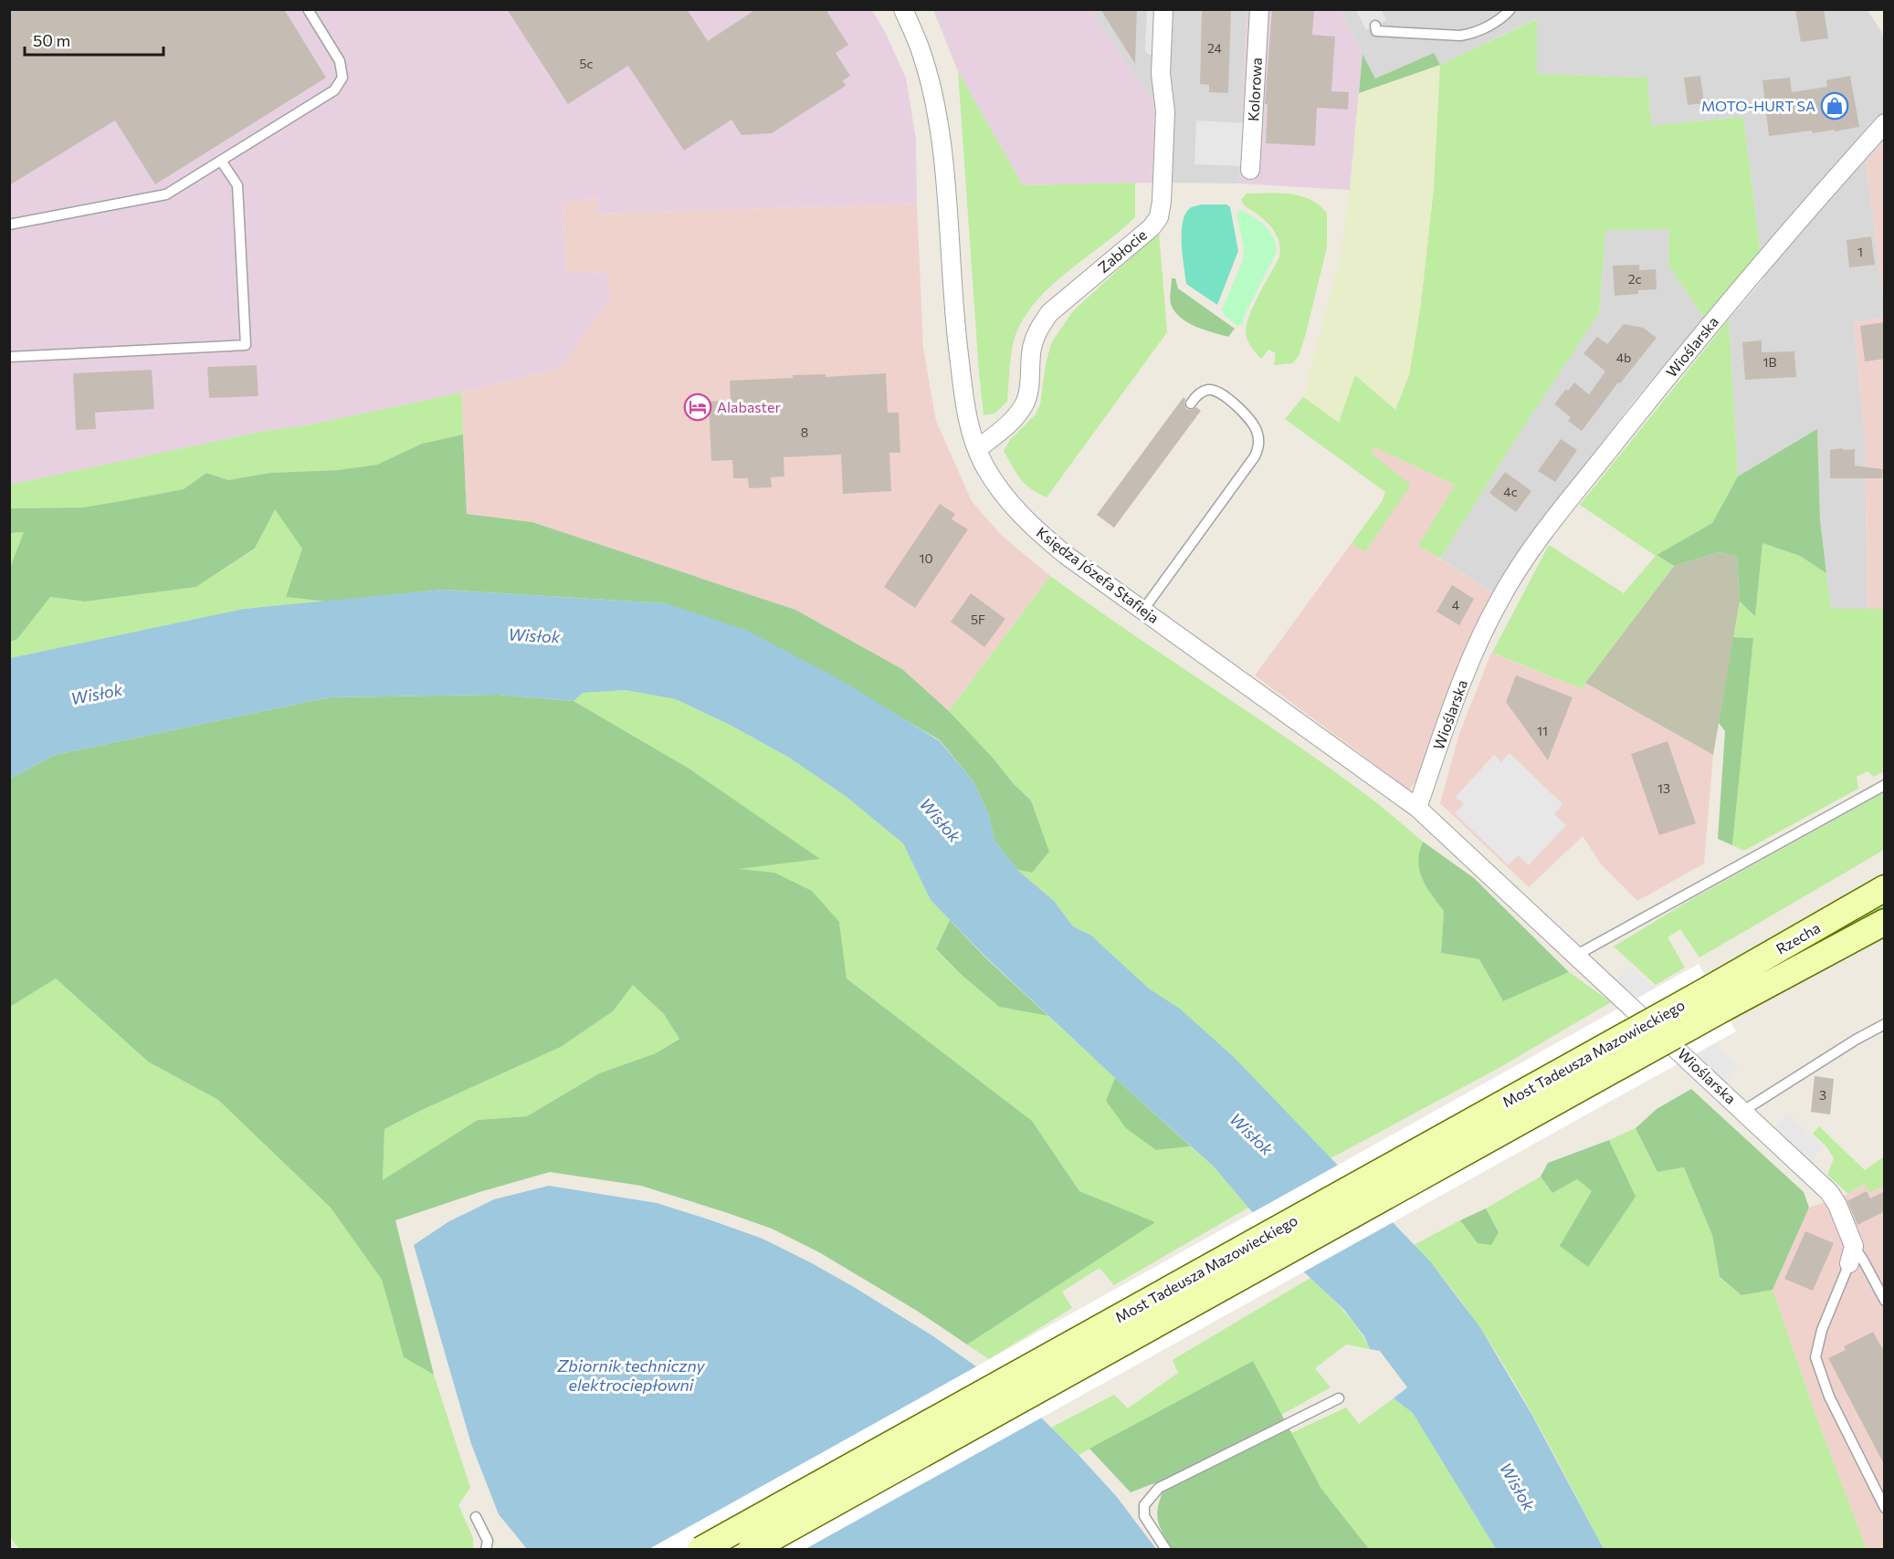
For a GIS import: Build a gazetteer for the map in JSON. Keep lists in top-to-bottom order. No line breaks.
{"streets":{"main road":["Rzecha","Most Tadeusza Mazowieckiego"],"street":["Kolorowa","Zabłocie","Wioślarska","Księdza Józefa Stafieja"]},"crossings":[["Zabłocie","Księdza Józefa Stafieja"],["Wioślarska","Księdza Józefa Stafieja"],["Rzecha","Most Tadeusza Mazowieckiego"]],"water":["Wisłok","Zbiornik techniczny elektrociepłowni"],"places":{"shop":["MOTO-HURT SA"],"hotel":["Alabaster"]},"house_numbers":["24","5c","1","2c","4b","1B","8","4c","10","4","5F","11","13","3"],"scale_bar":"50 m"}
